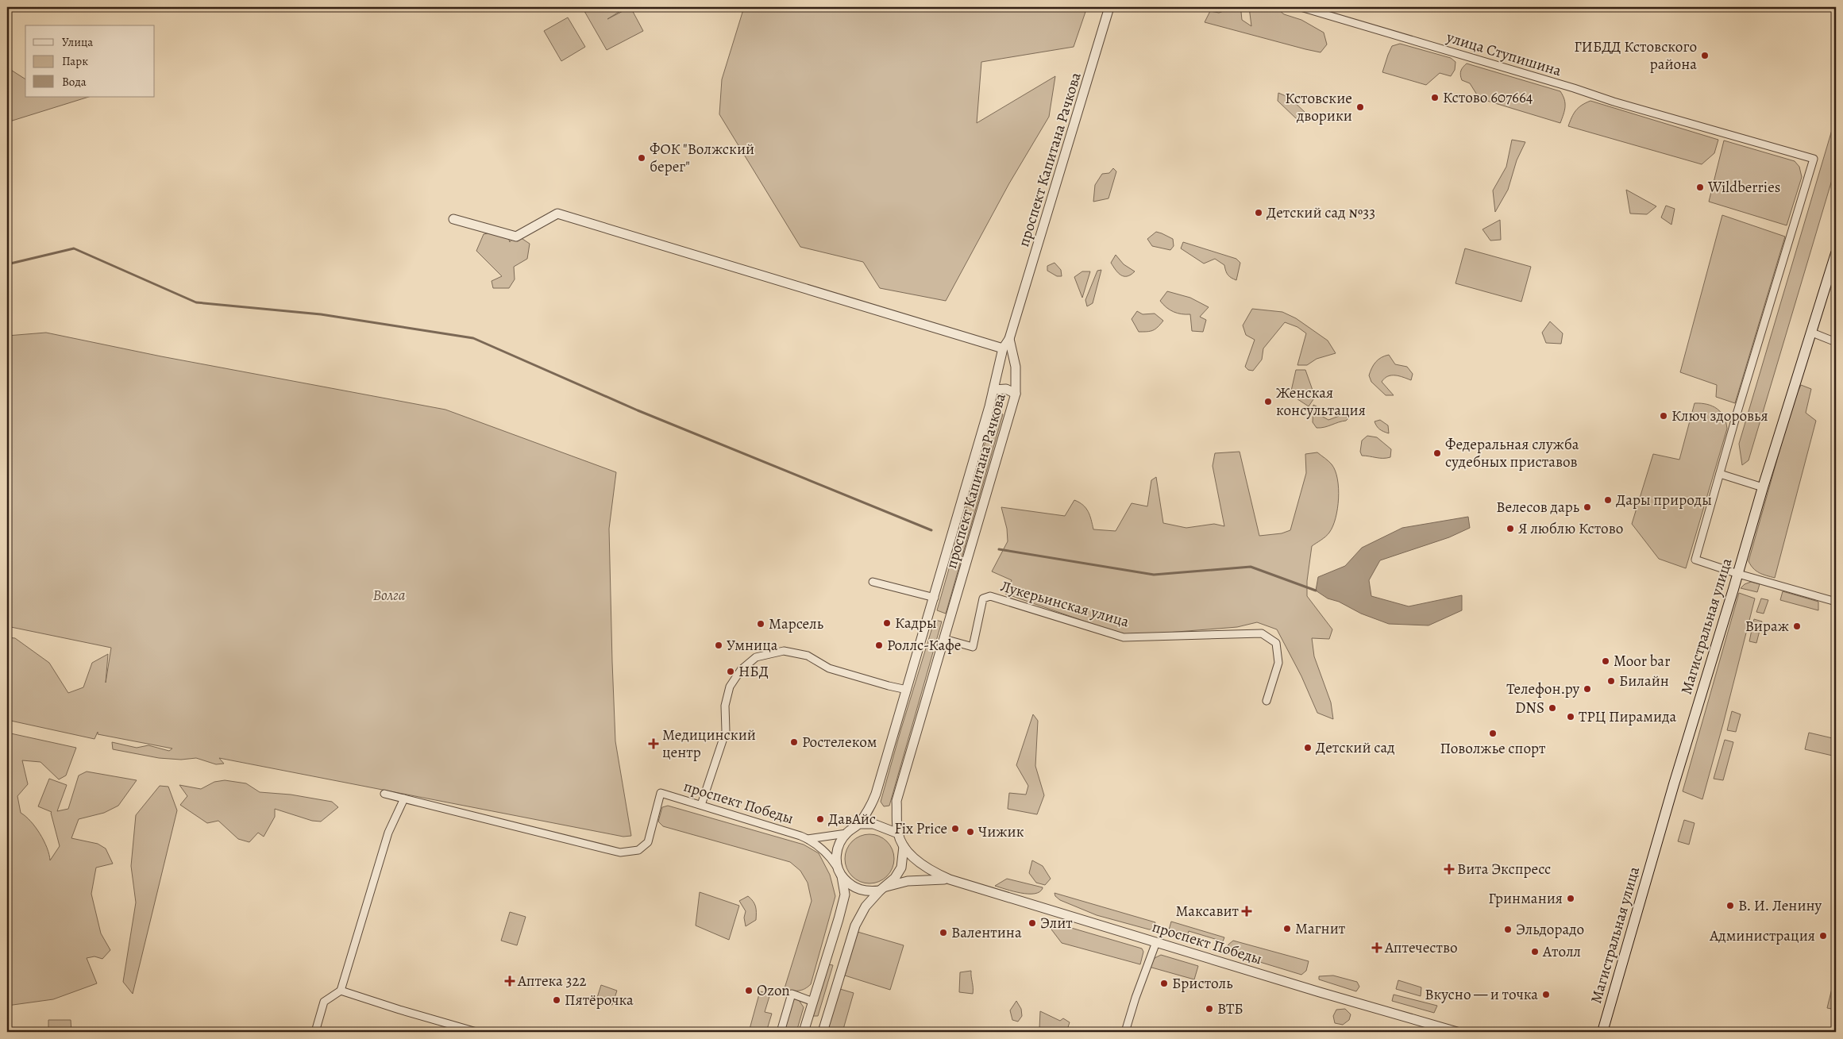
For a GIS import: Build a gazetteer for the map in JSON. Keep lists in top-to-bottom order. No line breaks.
{"streets":{"main road":["Магистральная улица"],"street":["улица Ступишина","проспект Капитана Рачкова","Лукерьинская улица","проспект Победы"]},"crossings":[["проспект Капитана Рачкова","Лукерьинская улица"]],"parks":["Волга"],"places":{"other":["ГИБДД Кстовского района","Кстово 607664","Кстовские дворики","ФОК \"Волжский берег\"","Wildberries","Детский сад №33","Женская консультация","Ключ здоровья","Федеральная служба судебных приставов","Дары природы","Велесов дарь","Я люблю Кстово","Кадры","Марсель","Вираж","Умница","Роллс-Кафе","Moor bar","НБД","Билайн","Телефон.ру","DNS","ТРЦ Пирамида","Поволжье спорт","Ростелеком","Детский сад","ДавАйс","Fix Price","Чижик","Гринмания","В. И. Ленину","Элит","Магнит","Эльдорадо","Валентина","Администрация","Атолл","Бристоль","Ozon","Вкусно — и точка","Пятёрочка","ВТБ"],"health":["Медицинский центр","Вита Экспресс","Максавит","Аптечество","Аптека 322"]},"legend":["Улица","Парк","Вода"]}
